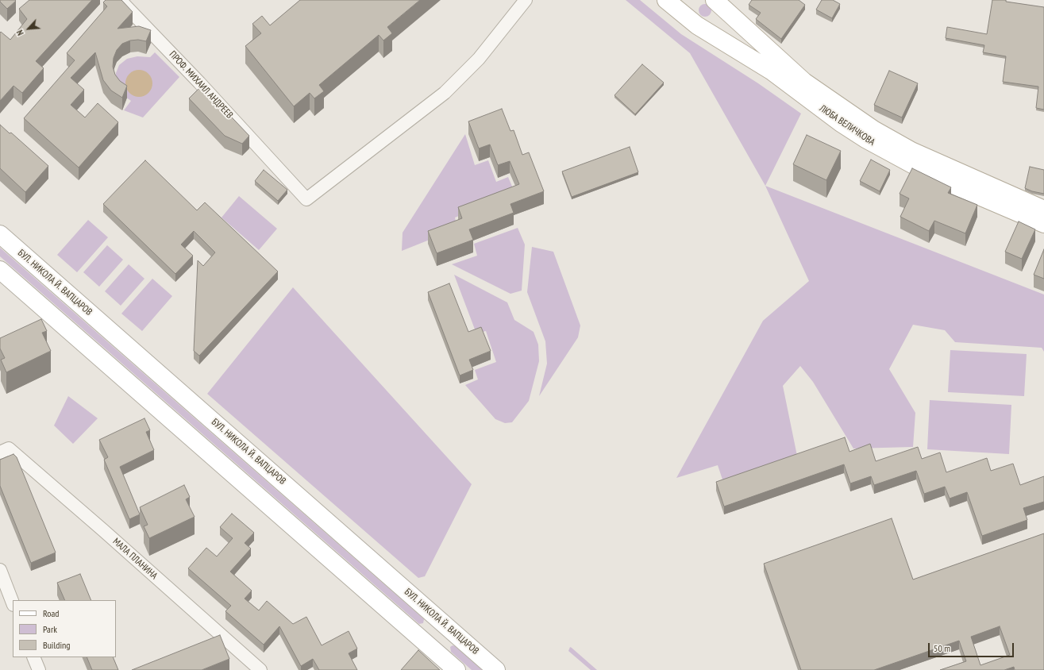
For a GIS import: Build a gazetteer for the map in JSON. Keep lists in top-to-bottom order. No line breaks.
{"streets":{"main road":["ЛЮБА ВЕЛИЧКОВА","БУЛ. НИКОЛА Й. ВАПЦАРОВ"],"street":["ПРОФ. МИХАИЛ АНДРЕЕВ","МАЛА ПЛАНИНА"]},"legend":["Road","Park","Building"],"scale_bar":"50 m","north":"bottom left"}
